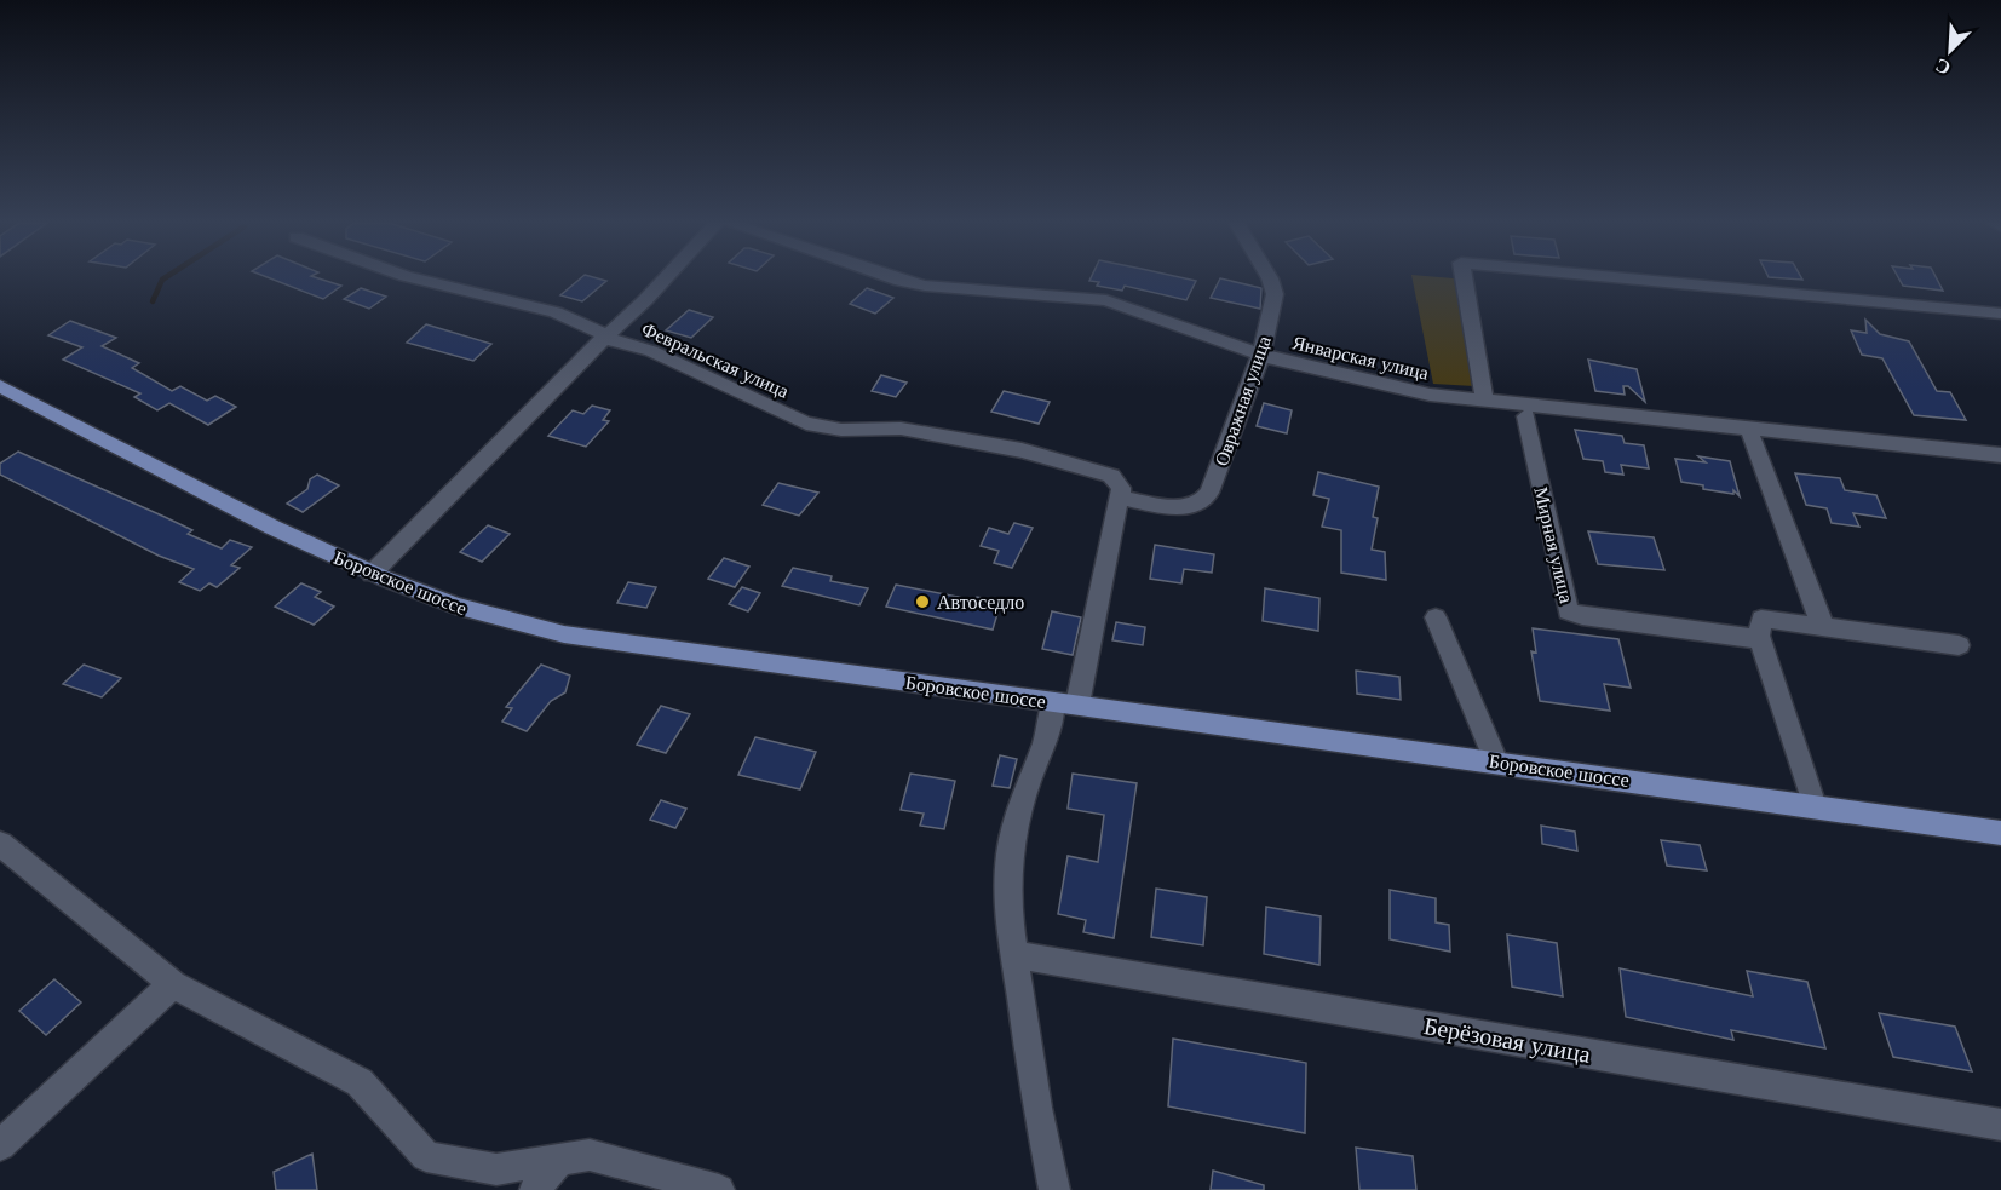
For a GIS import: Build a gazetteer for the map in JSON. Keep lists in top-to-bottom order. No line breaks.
{"streets":{"main road":["Боровское шоссе"],"street":["Январская улица","Февральская улица","Овражная улица","Мирная улица","Берёзовая улица"]},"crossings":[["Январская улица","Овражная улица"],["Февральская улица","Овражная улица"]],"places":["Автоседло"],"north":"bottom left"}
